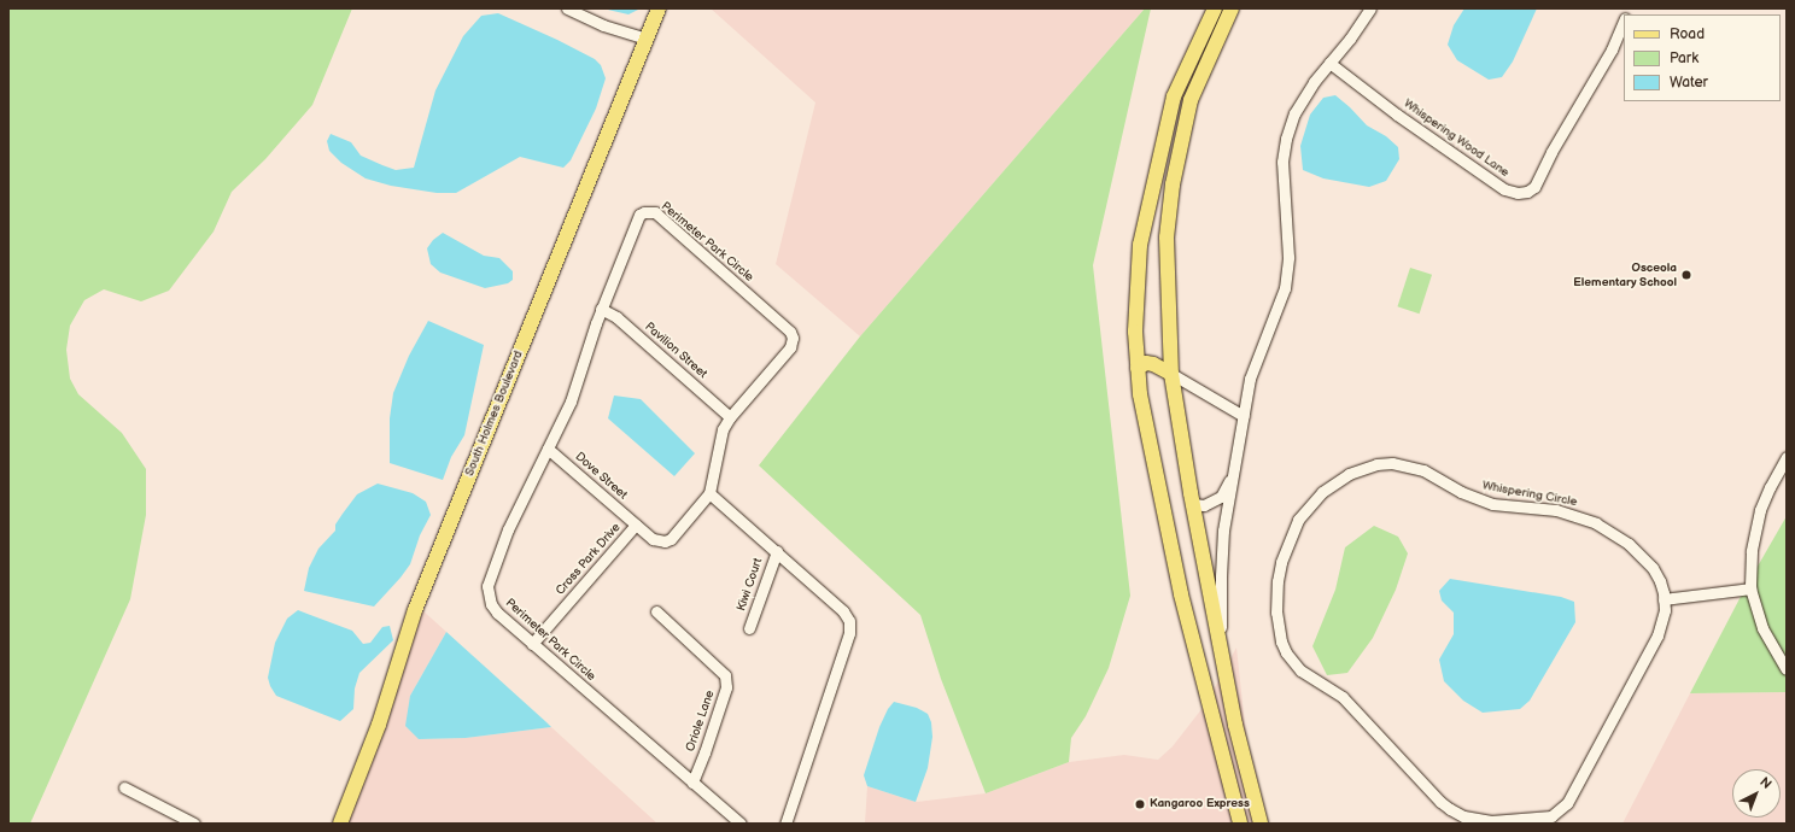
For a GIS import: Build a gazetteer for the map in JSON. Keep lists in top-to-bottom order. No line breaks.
{"streets":{"main road":["South Holmes Boulevard"],"street":["Whispering Wood Lane","Perimeter Park Circle","Pavilion Street","Dove Street","Whispering Circle","Cross Park Drive","Kiwi Court","Oriole Lane"]},"crossings":[["Perimeter Park Circle","Pavilion Street"],["Perimeter Park Circle","Dove Street"],["Perimeter Park Circle","Cross Park Drive"],["Perimeter Park Circle","Oriole Lane"],["Dove Street","Cross Park Drive"]],"places":["Osceola Elementary School","Kangaroo Express"],"legend":["Road","Park","Water"],"north":"top right"}
